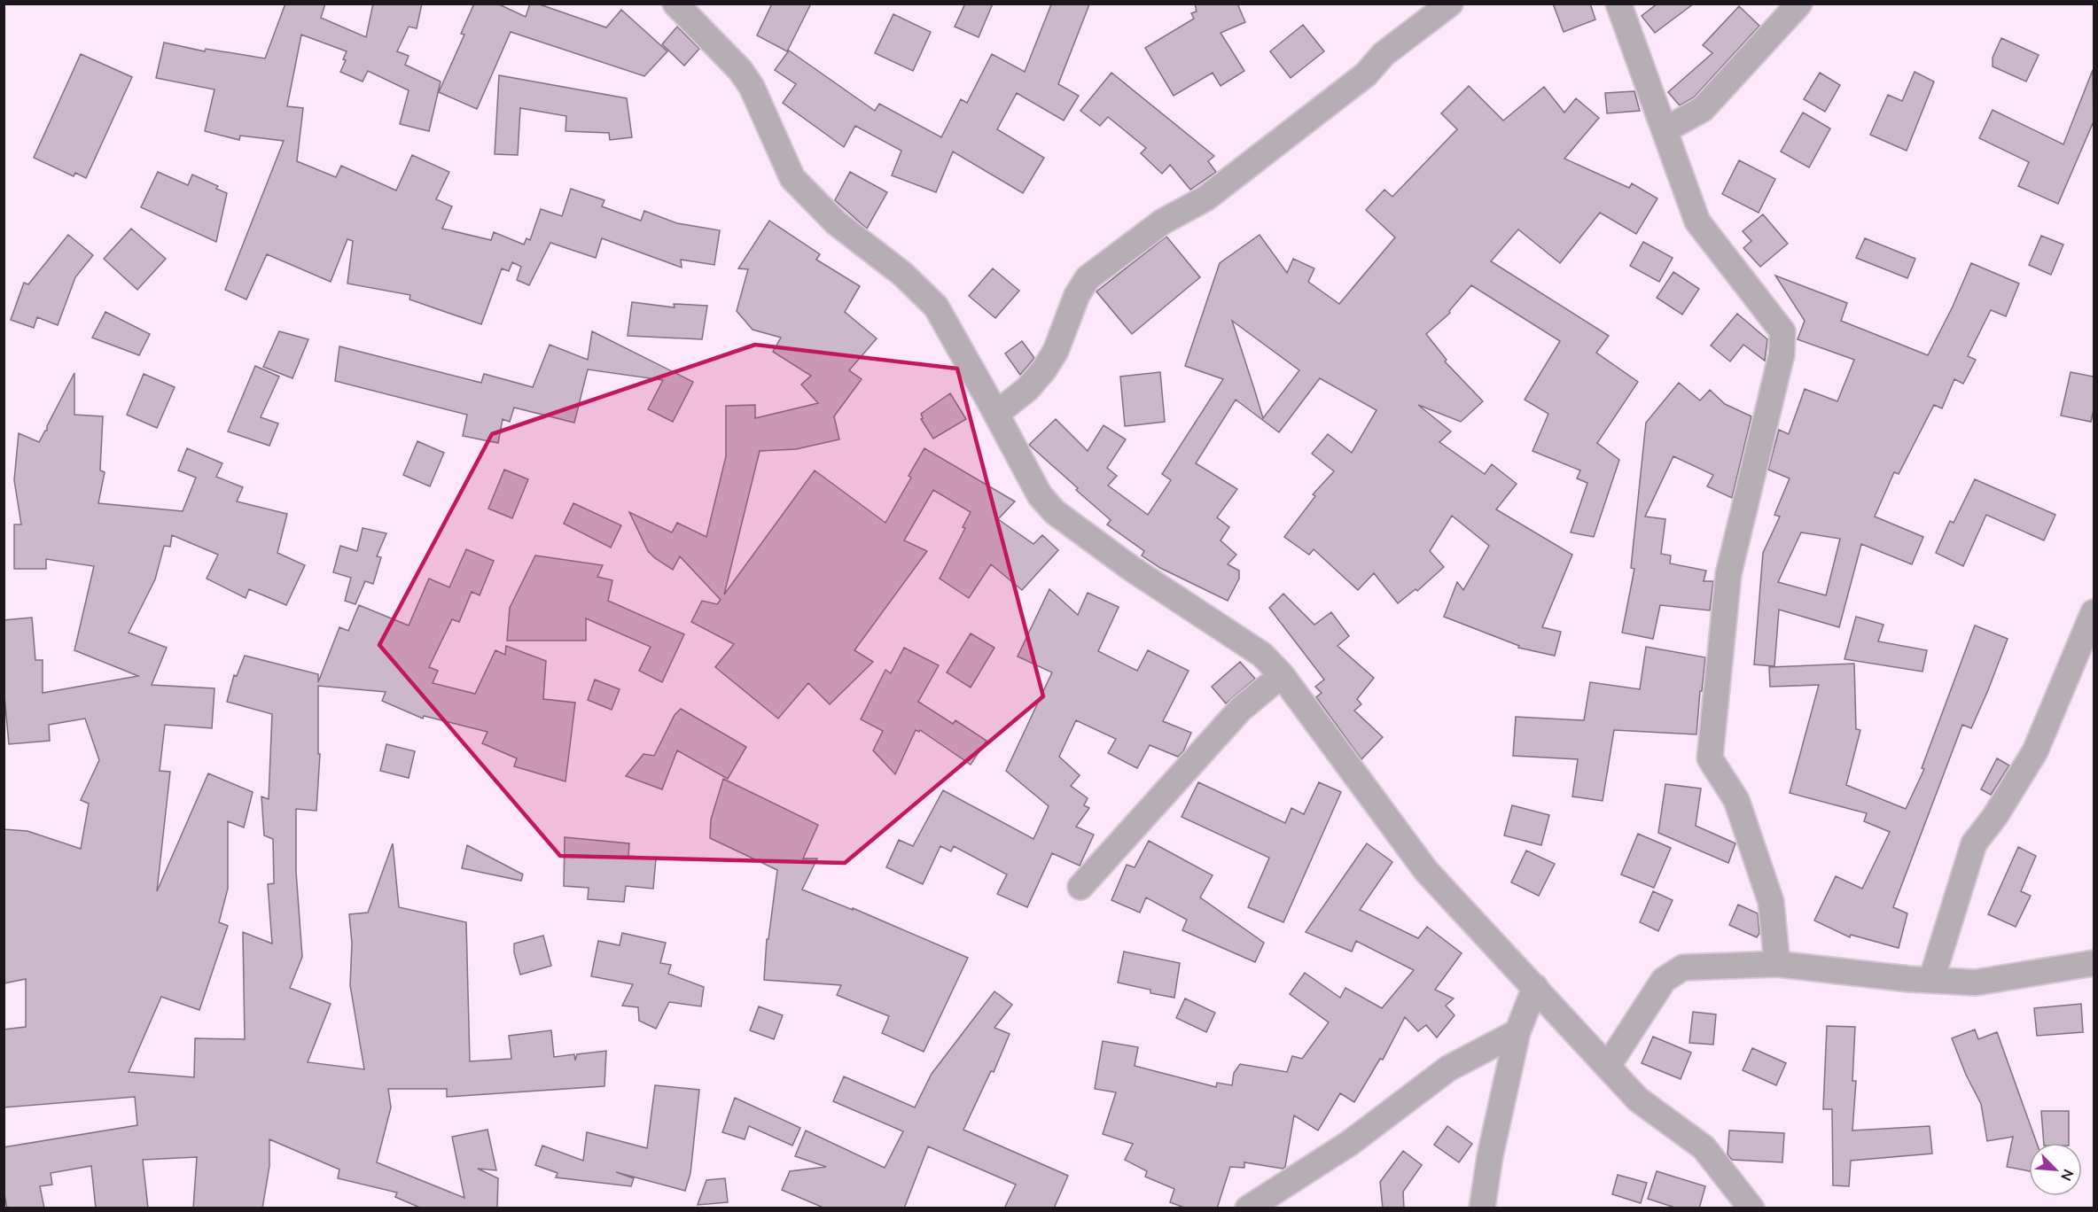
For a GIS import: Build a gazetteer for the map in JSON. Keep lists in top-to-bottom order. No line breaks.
{"north":"bottom right"}
